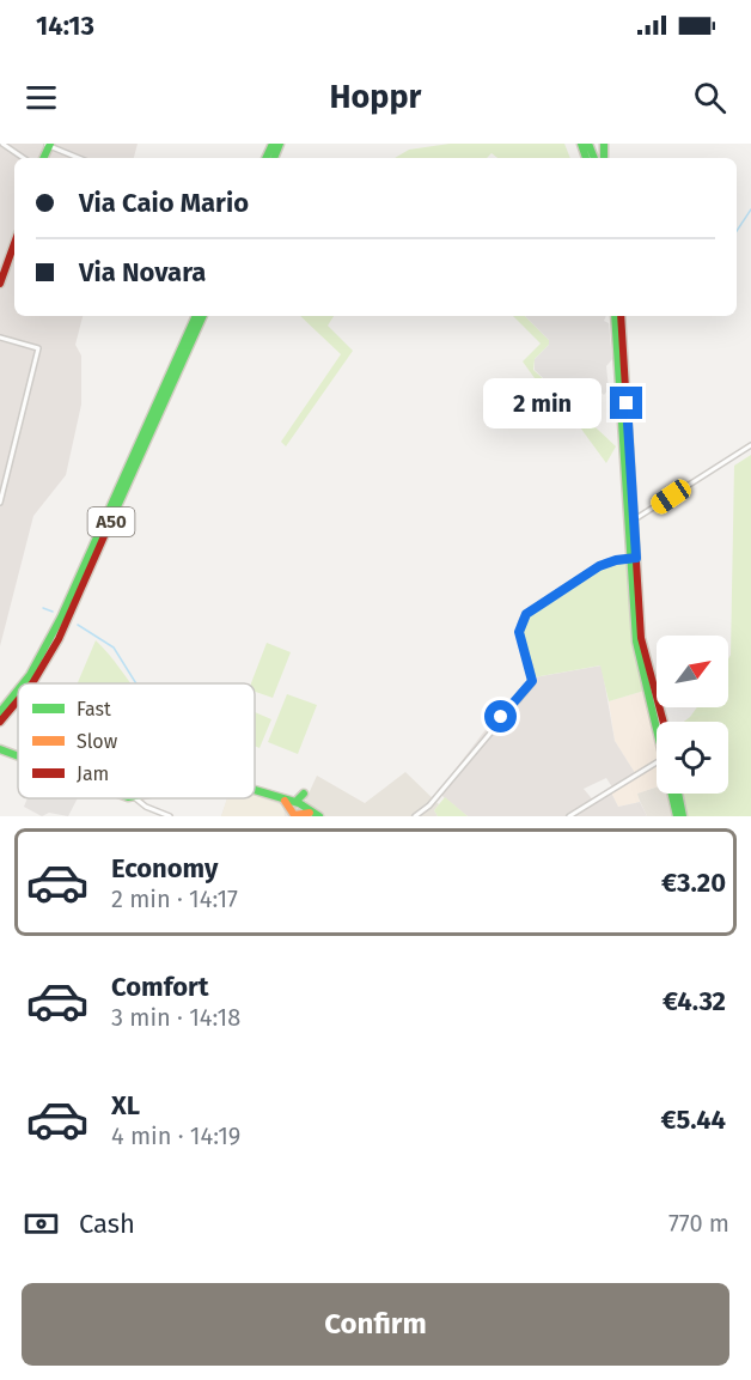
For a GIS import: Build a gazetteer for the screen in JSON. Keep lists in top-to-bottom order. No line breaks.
{"streets":{"main road":["A50"]},"legend":["Fast","Slow","Jam"],"north":"top right","page":{"status":"14:13","header":"Hoppr","banner":["Via Caio Mario","Via Novara"],"bubble":"2 min","list":[{"name":"Economy","note":"2 min · 14:17","value":"€3.20"},{"name":"Comfort","note":"3 min · 14:18","value":"€4.32"},{"name":"XL","note":"4 min · 14:19","value":"€5.44"}],"pay":["Cash","770 m"],"buttons":"Confirm"}}
